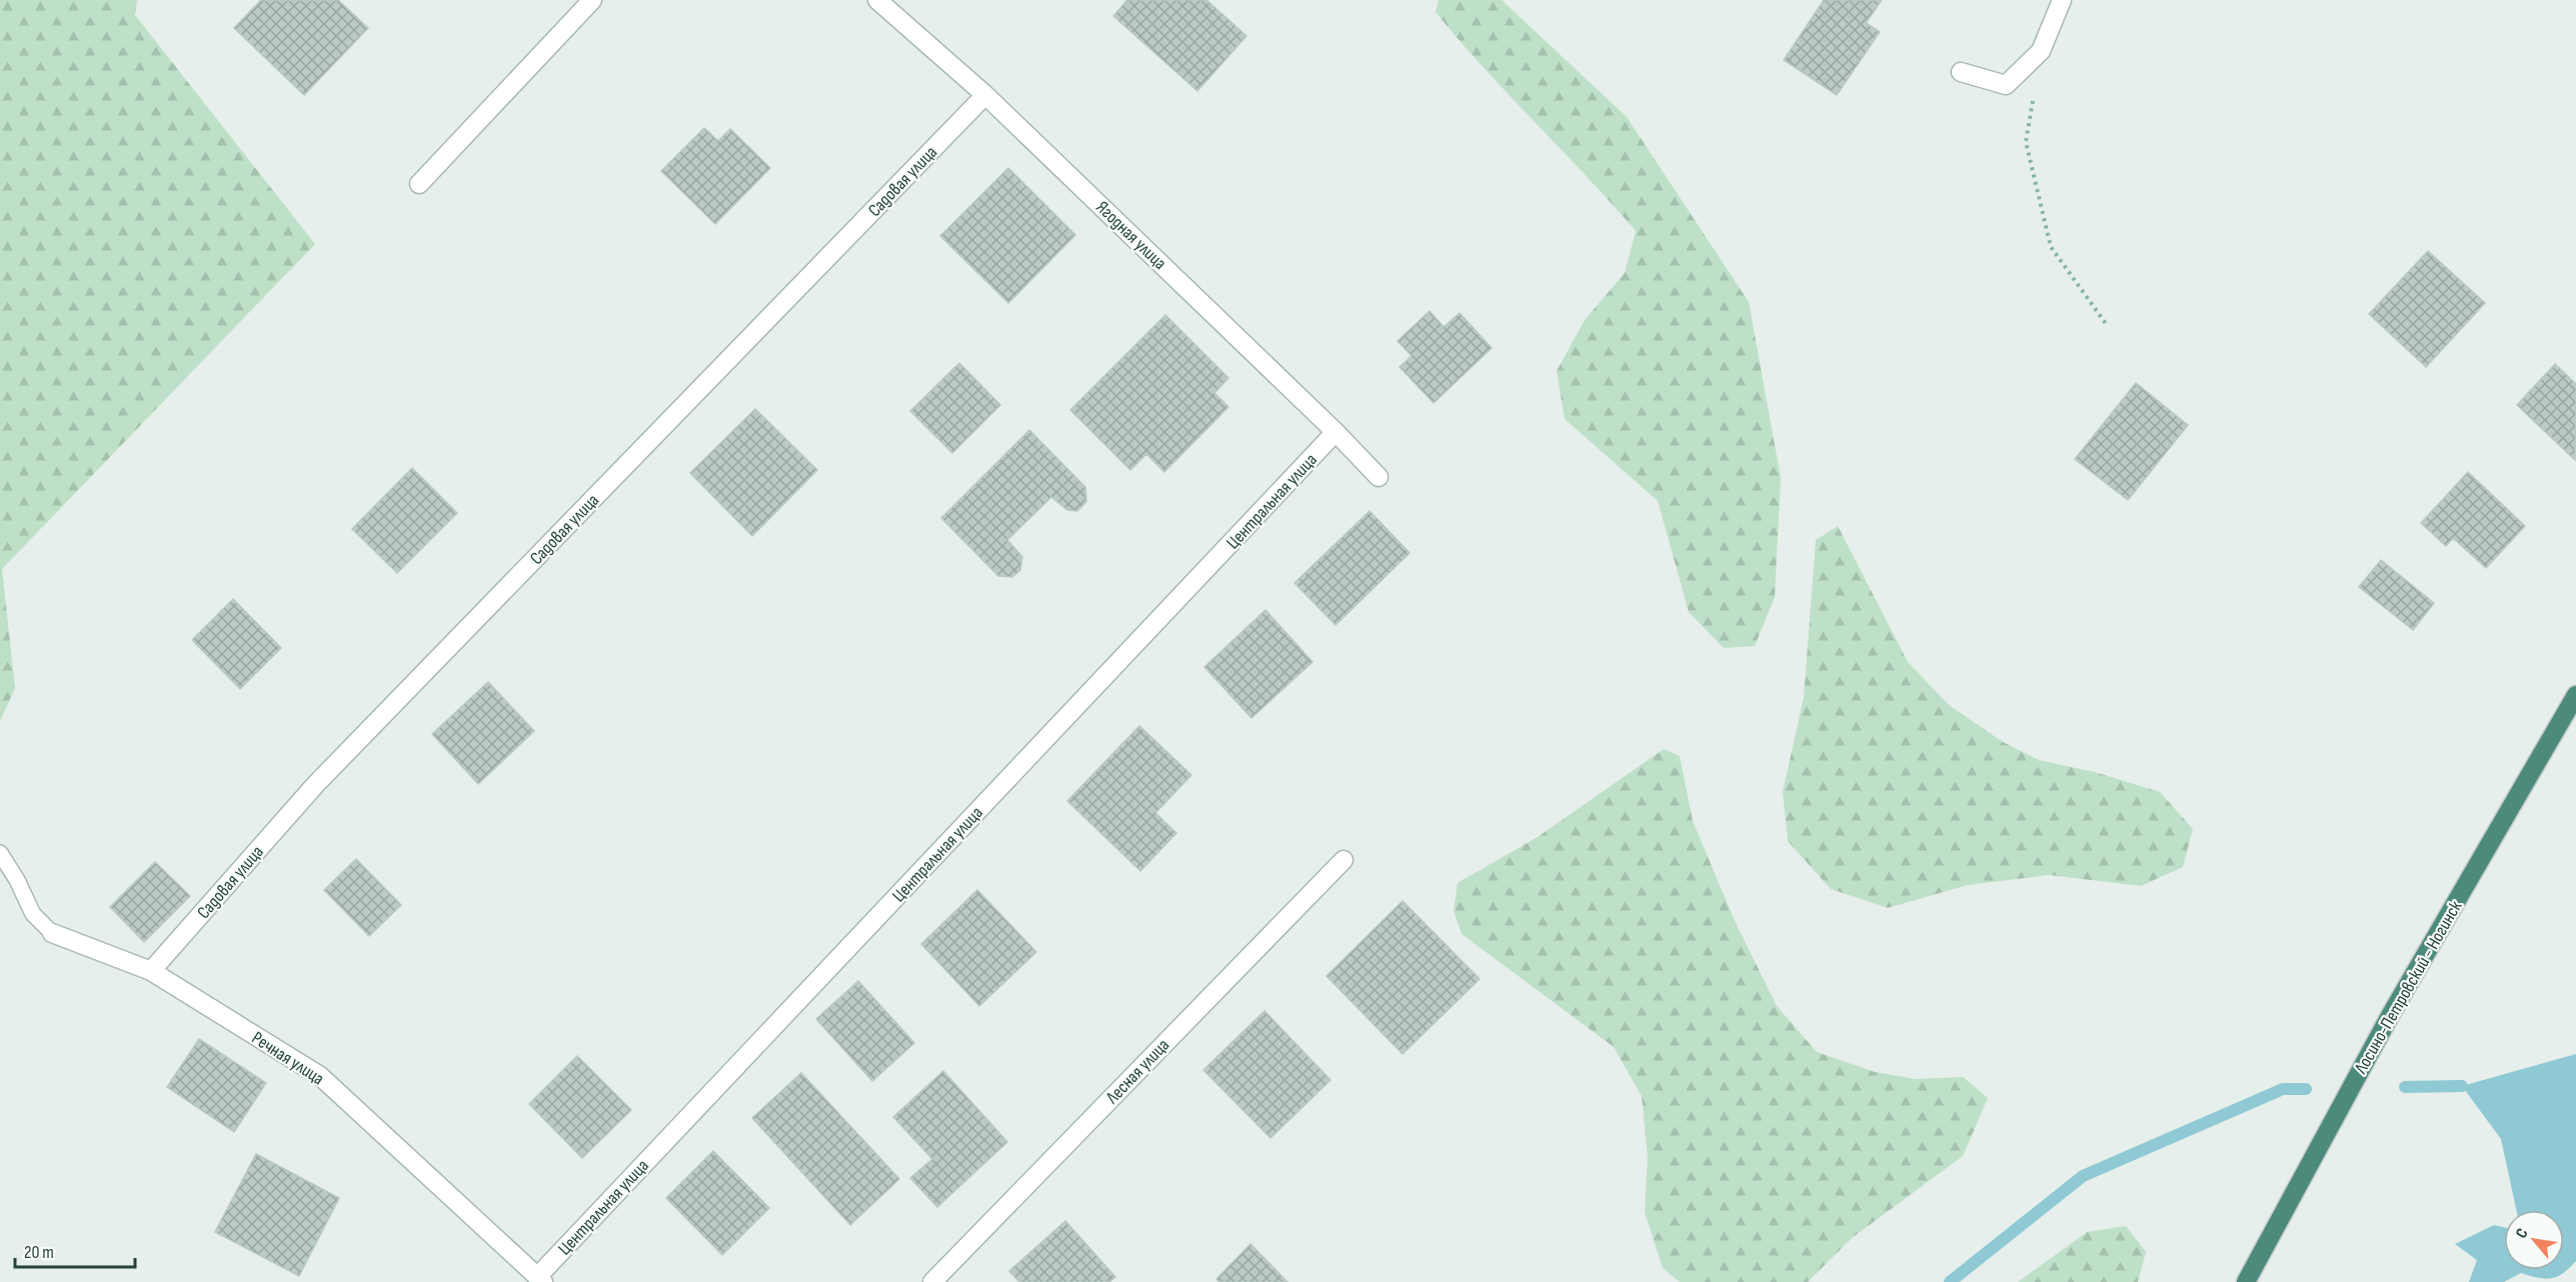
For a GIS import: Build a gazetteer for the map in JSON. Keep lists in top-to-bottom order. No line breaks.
{"streets":{"highway":["Лосино-Петровский - Ногинск"],"street":["Садовая улица","Ягодная улица","Центральная улица","Речная улица","Лесная улица"]},"crossings":[["Садовая улица","Ягодная улица"],["Садовая улица","Речная улица"],["Ягодная улица","Центральная улица"],["Центральная улица","Речная улица"]],"scale_bar":"20 m","north":"top left"}
